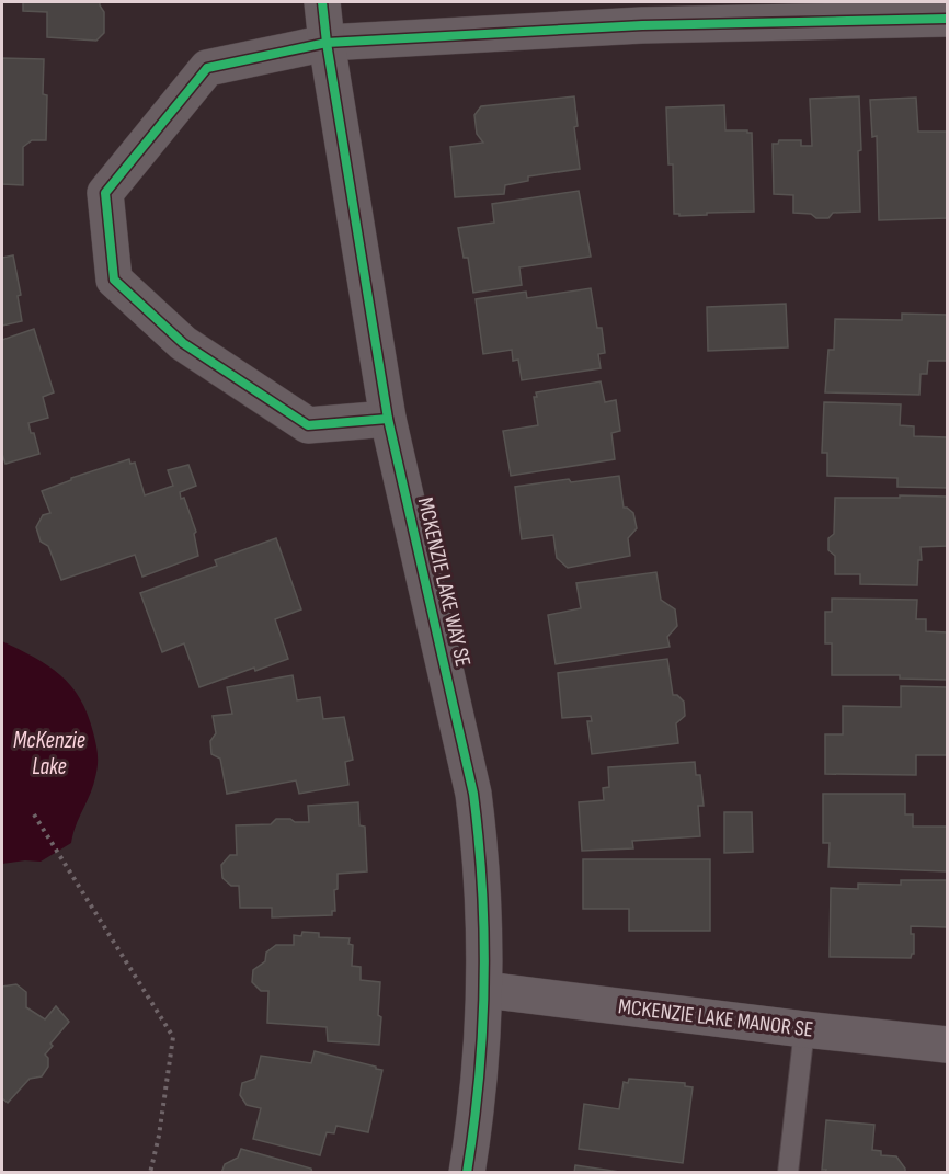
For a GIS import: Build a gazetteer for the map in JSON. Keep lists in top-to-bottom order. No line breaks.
{"streets":{"street":["MCKENZIE LAKE WAY SE","MCKENZIE LAKE MANOR SE"]},"crossings":[["MCKENZIE LAKE WAY SE","MCKENZIE LAKE MANOR SE"]],"water":["McKenzie Lake"]}
